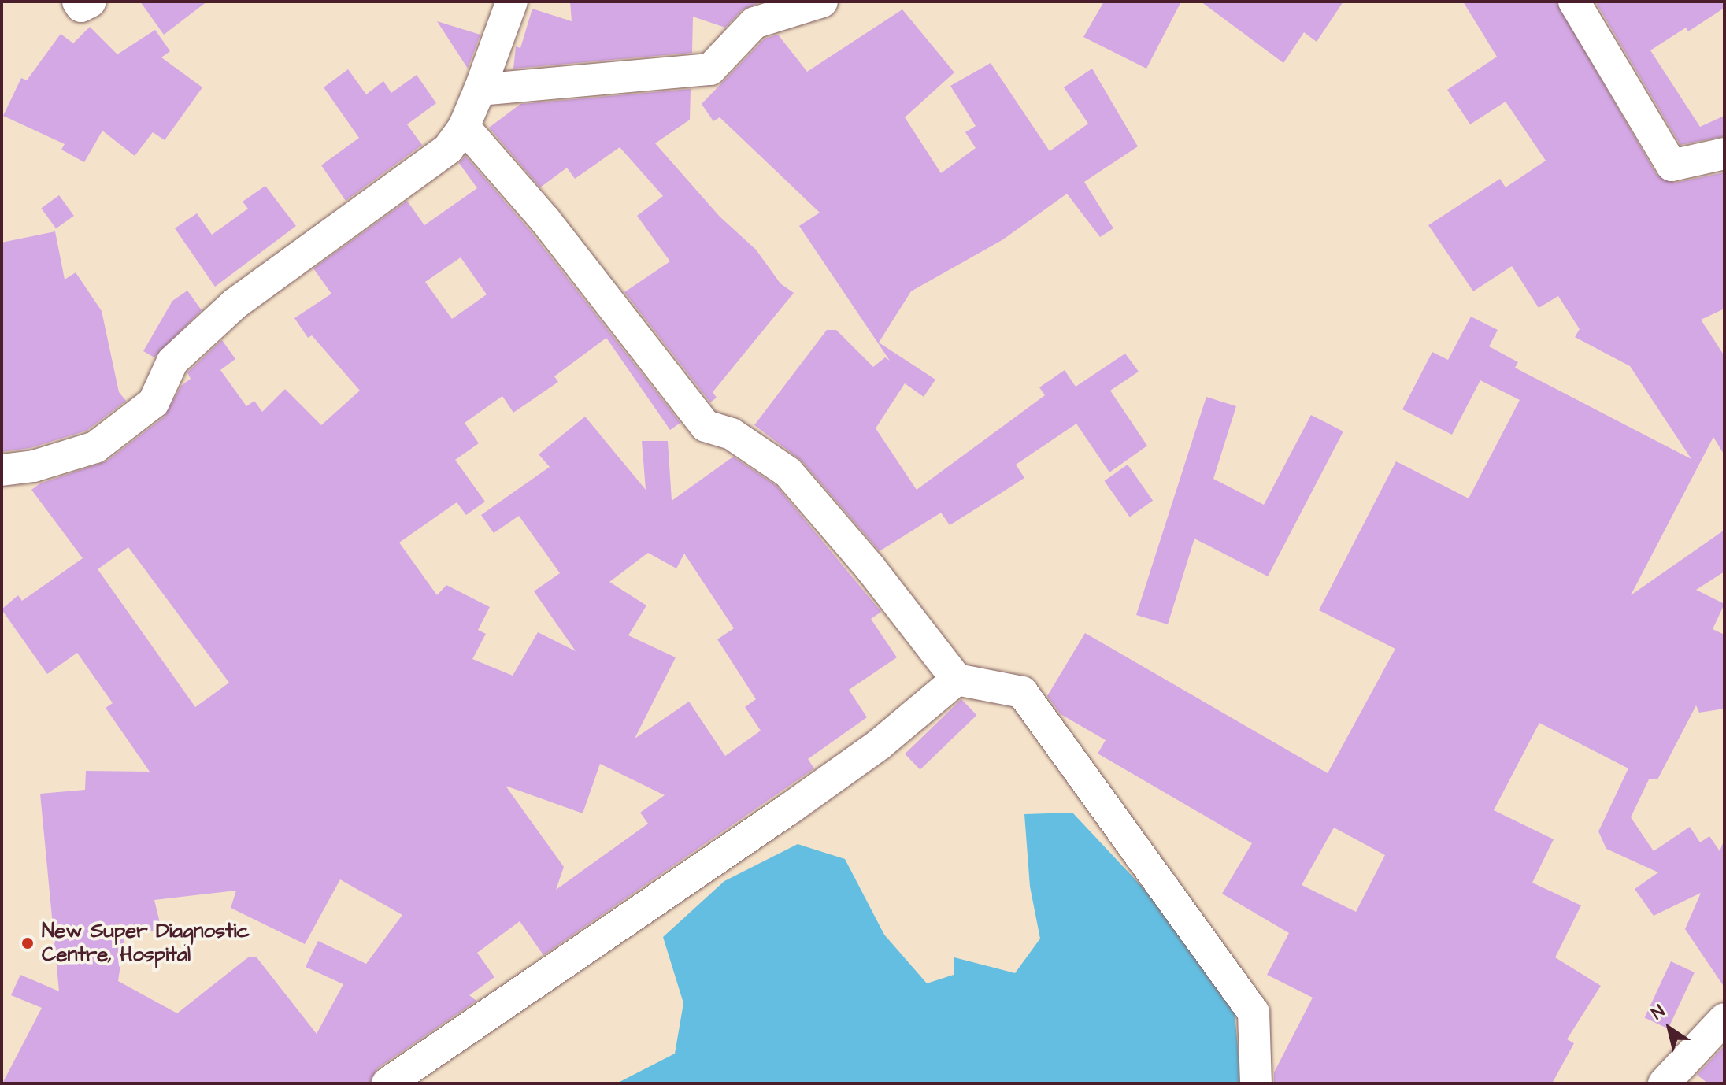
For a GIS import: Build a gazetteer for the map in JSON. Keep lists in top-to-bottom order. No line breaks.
{"places":["New Super Diagnostic Centre, Hospital"],"north":"top left"}
